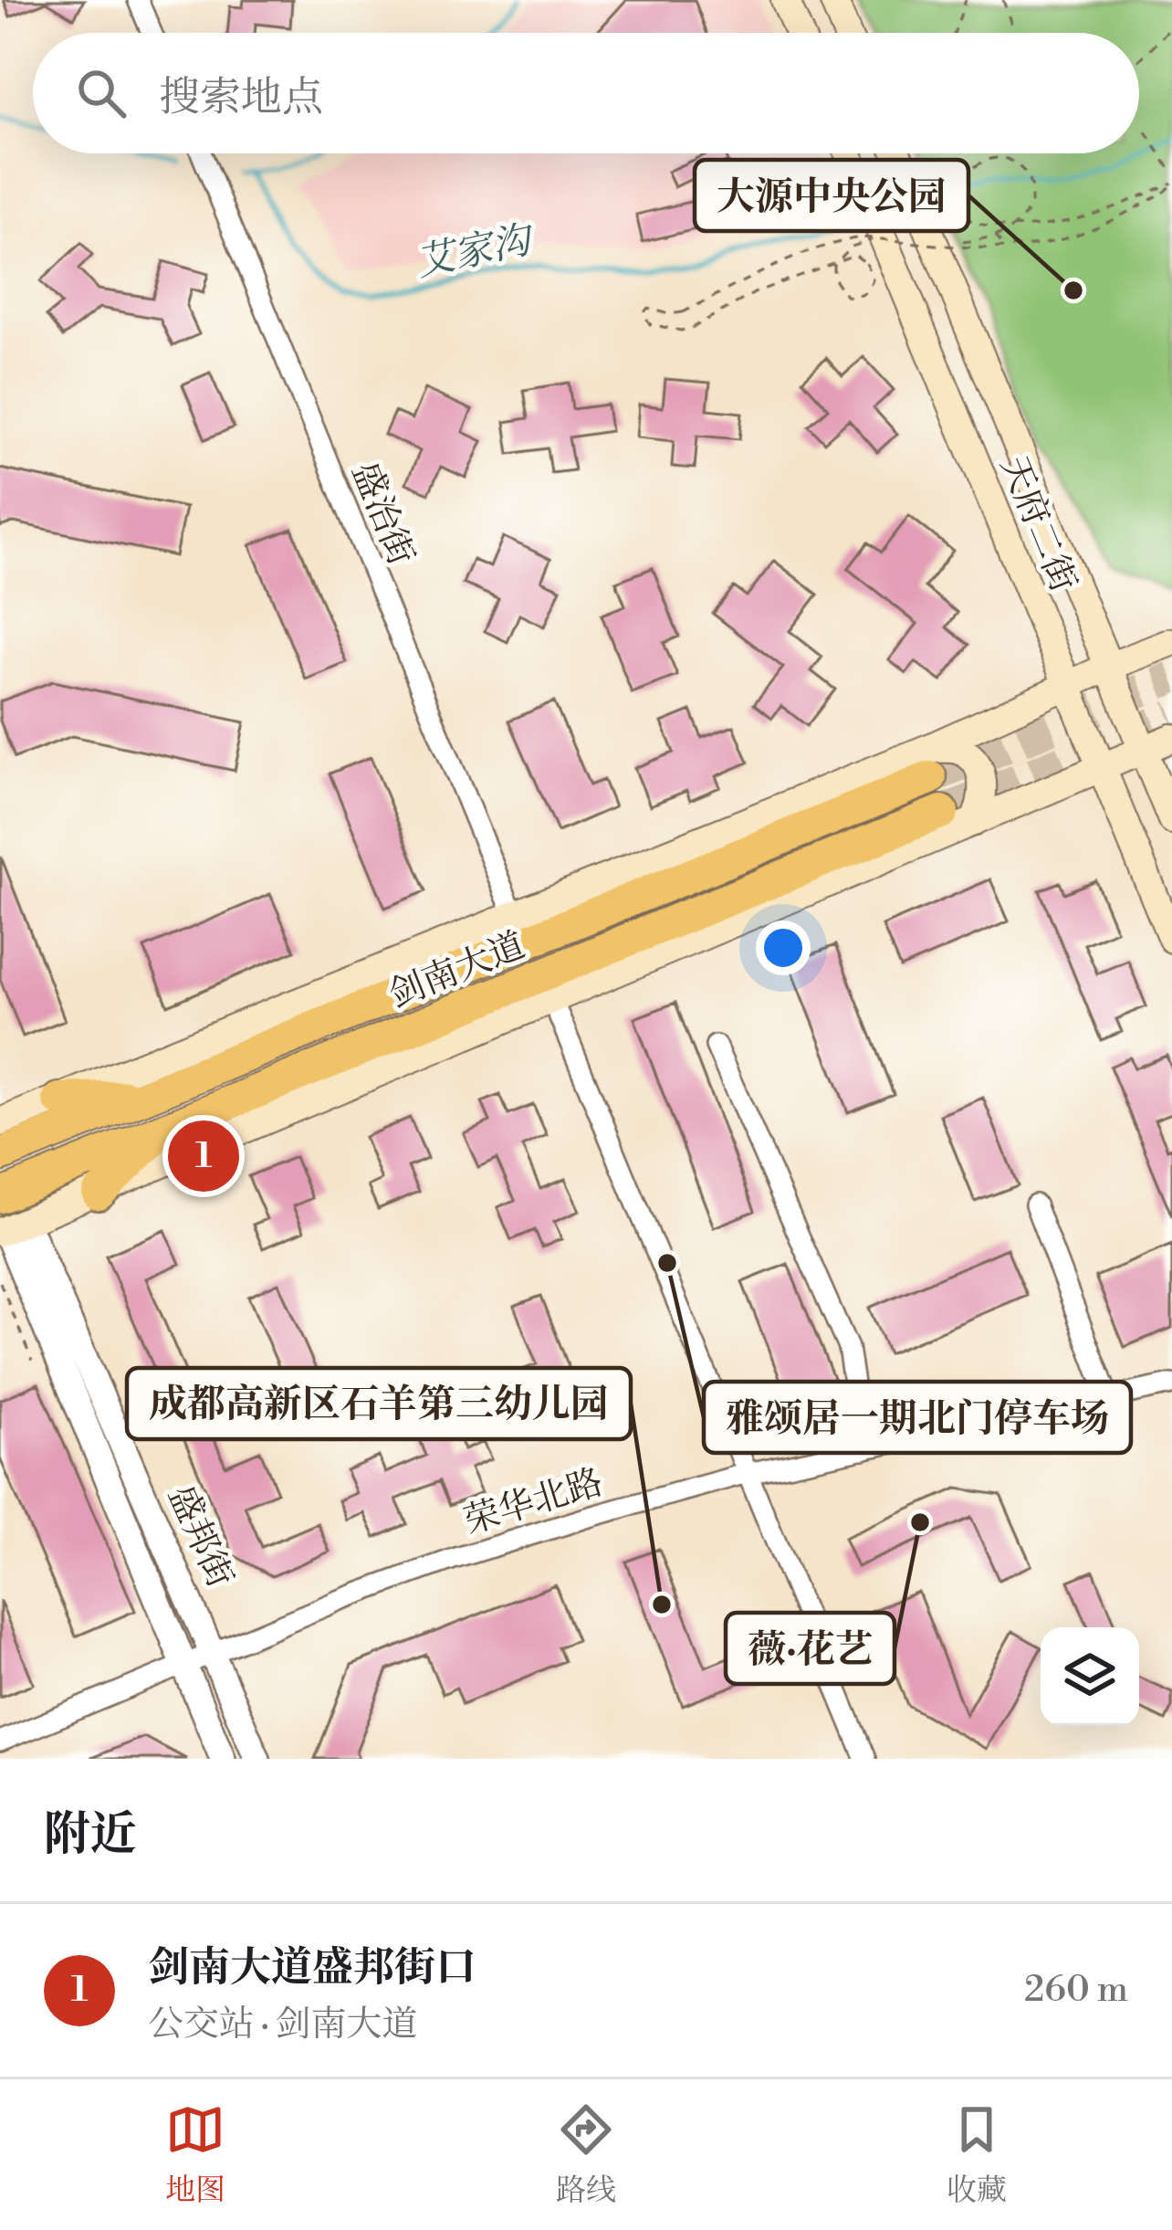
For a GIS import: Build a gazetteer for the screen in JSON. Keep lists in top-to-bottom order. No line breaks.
{"streets":{"highway":["剑南大道"],"main road":["天府二街"],"street":["盛治街","荣华北路","盛邦街"]},"crossings":[["荣华北路","盛邦街"]],"water":["艾家沟"],"places":["大源中央公园","雅颂居一期北门停车场","薇·花艺","成都高新区石羊第三幼儿园"],"page":{"search":"搜索地点","pins":"1","heading":"附近","list":[{"mark":"1","name":"剑南大道盛邦街口","note":"公交站 · 剑南大道","value":"260 m"}],"nav":["地图","路线","收藏"]}}
